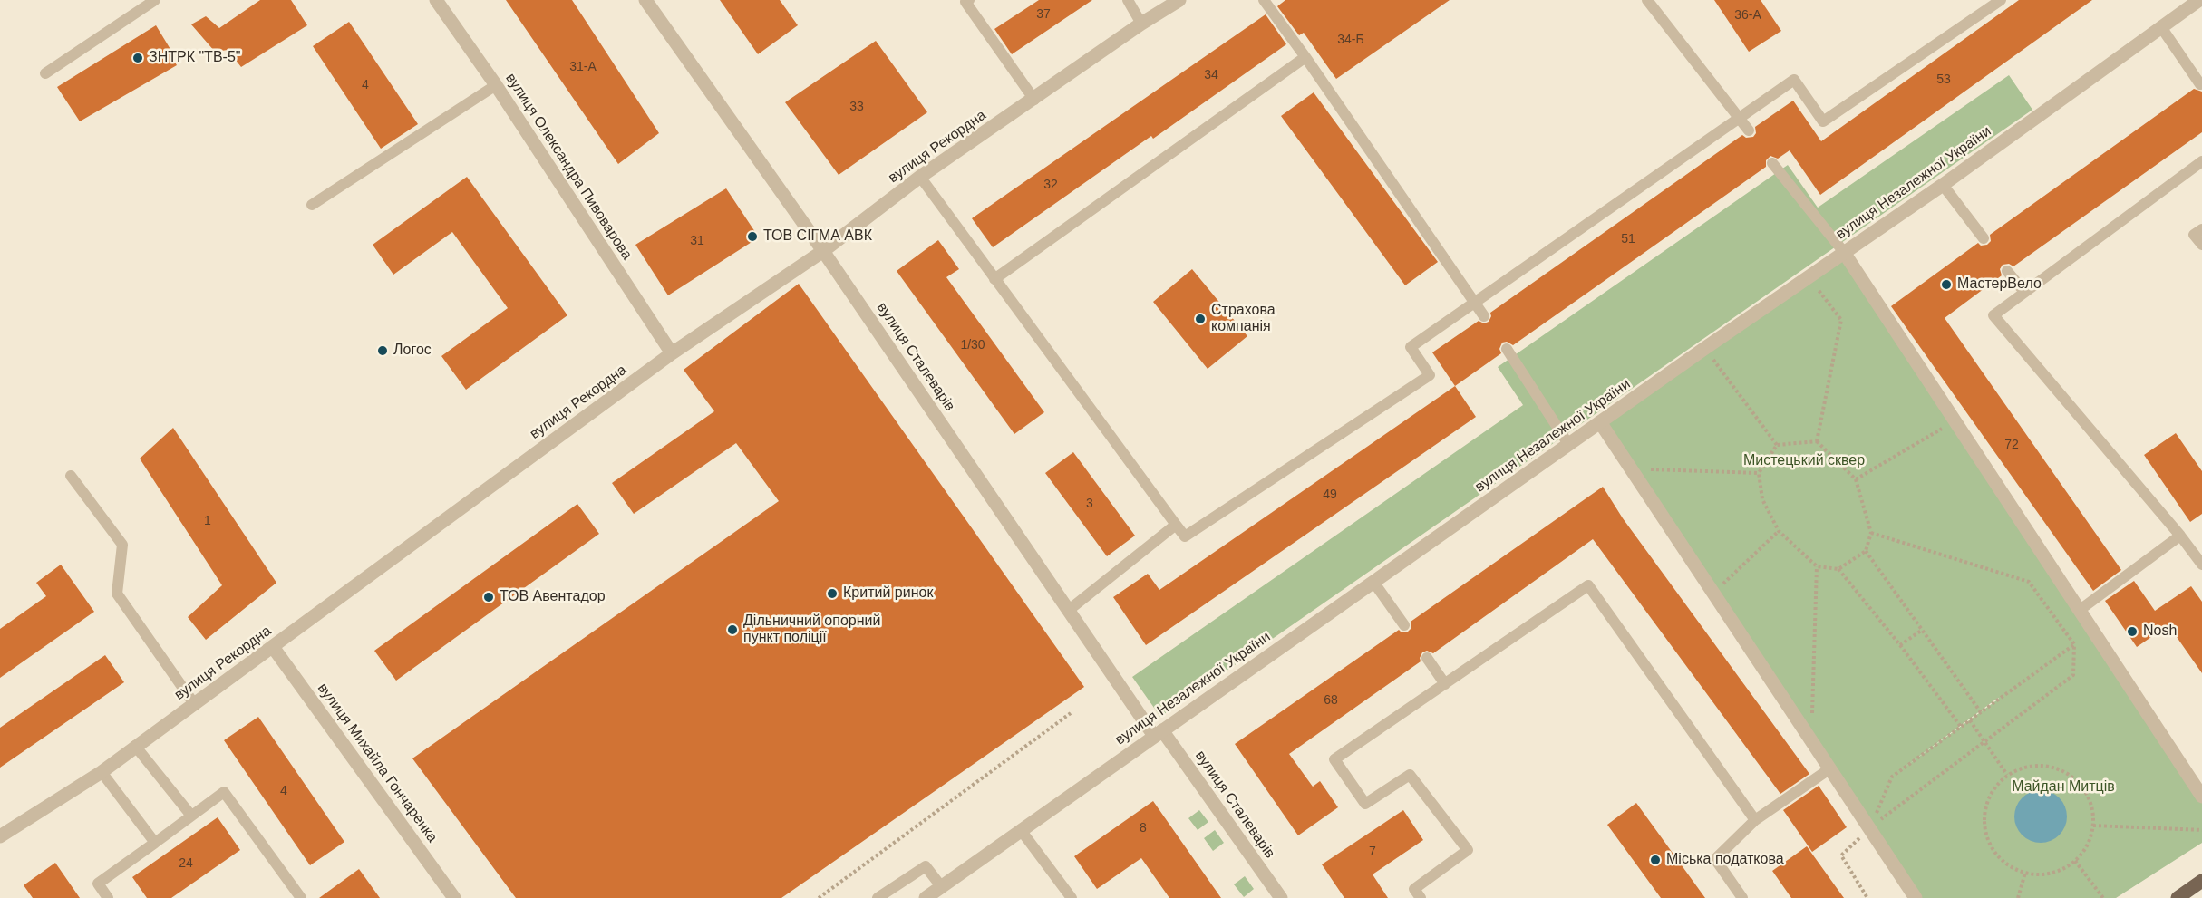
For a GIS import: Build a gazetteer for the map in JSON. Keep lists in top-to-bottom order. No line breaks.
{"streets":{"street":["вулиця Рекордна","вулиця Олександра Пивоварова","вулиця Незалежної України","вулиця Сталеварів","вулиця Михайла Гончаренка"]},"crossings":[["вулиця Рекордна","вулиця Олександра Пивоварова"],["вулиця Рекордна","вулиця Сталеварів"],["вулиця Рекордна","вулиця Михайла Гончаренка"],["вулиця Незалежної України","вулиця Сталеварів"]],"parks":["Мистецький сквер","Майдан Митців"],"places":["ЗНТРК \"ТВ-5\"","ТОВ СІГМА АВК","МастерВело","Страхова компанія","Логос","Критий ринок","ТОВ Авентадор","Дільничний опорний пункт поліції","Nosh","Міська податкова"],"house_numbers":["37","36-А","34-Б","31-А","34","53","4","33","32","51","31","1/30","72","49","3","1","68","4","8","7","24"]}
